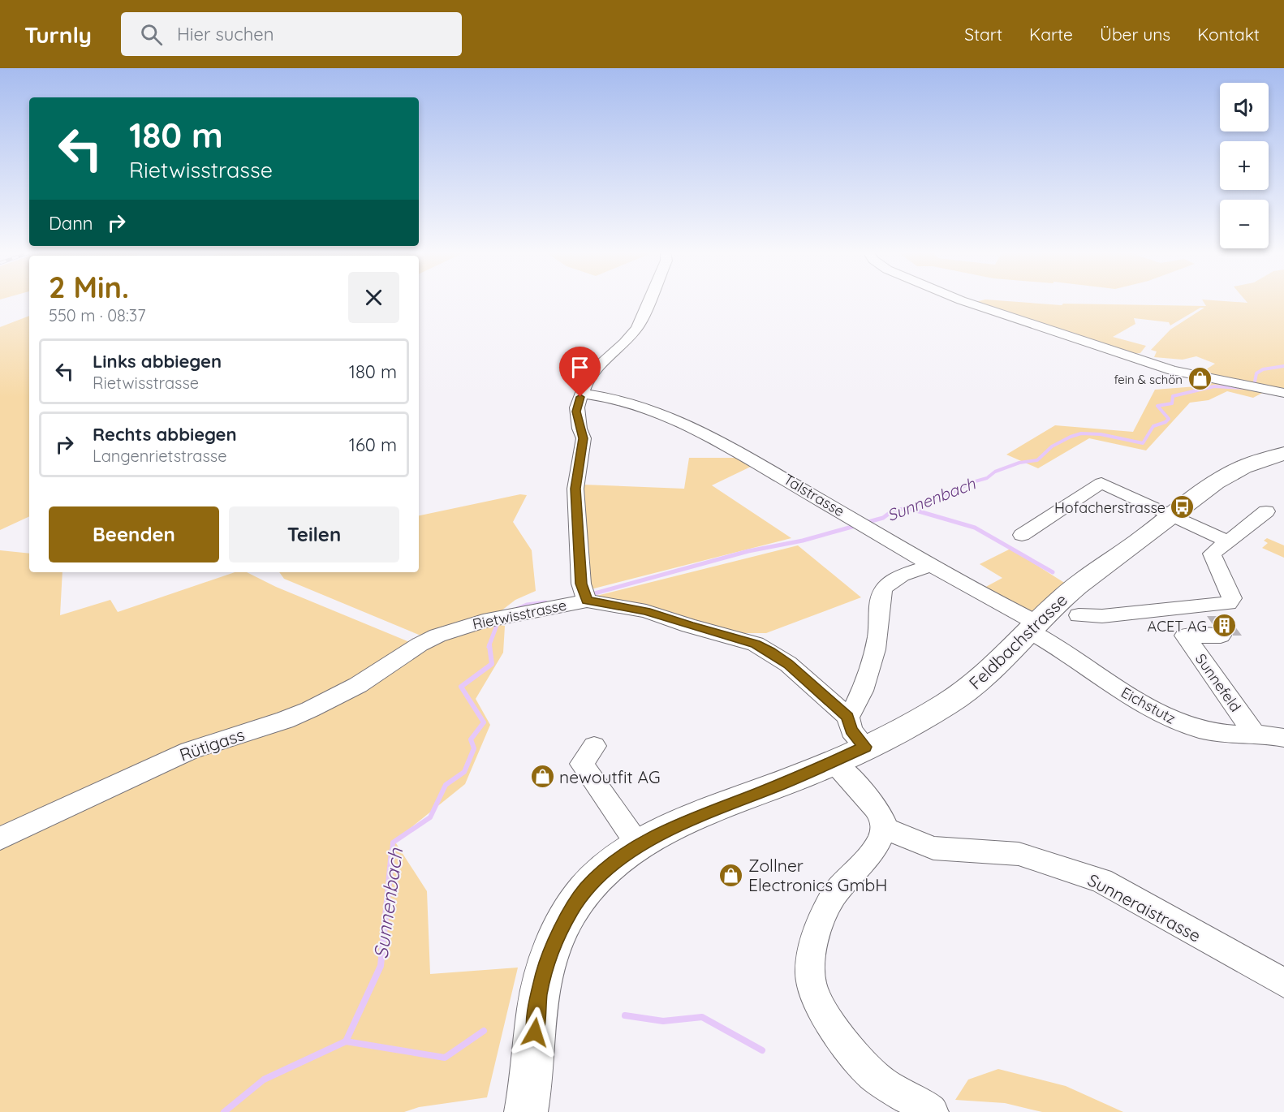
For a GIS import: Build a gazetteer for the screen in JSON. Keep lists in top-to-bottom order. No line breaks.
{"streets":{"main road":["Feldbachstrasse"],"street":["Talstrasse","Rietwisstrasse","Sunnefeld","Eichstutz","Rütigass","Sunneraistrasse"]},"crossings":[["Talstrasse","Feldbachstrasse"],["Talstrasse","Eichstutz"],["Rietwisstrasse","Feldbachstrasse"],["Rietwisstrasse","Rütigass"],["Feldbachstrasse","Eichstutz"],["Sunnefeld","Eichstutz"]],"water":["Sunnenbach"],"places":{"shop":["fein & schön","newoutfit AG","Zollner Electronics GmbH"],"bus stop":["Hofacherstrasse"],"building":["ACET AG"]},"page":{"header":"Turnly","search":"Hier suchen","nav":["Start","Karte","Über uns","Kontakt"],"map_buttons":["+","−"],"turn":["180 m","Rietwisstrasse"],"then":"Dann","heading":["2 Min.","550 m · 08:37"],"list":[{"name":"Links abbiegen","note":"Rietwisstrasse","value":"180 m"},{"name":"Rechts abbiegen","note":"Langenrietstrasse","value":"160 m"}],"buttons":["Beenden","Teilen"]}}
